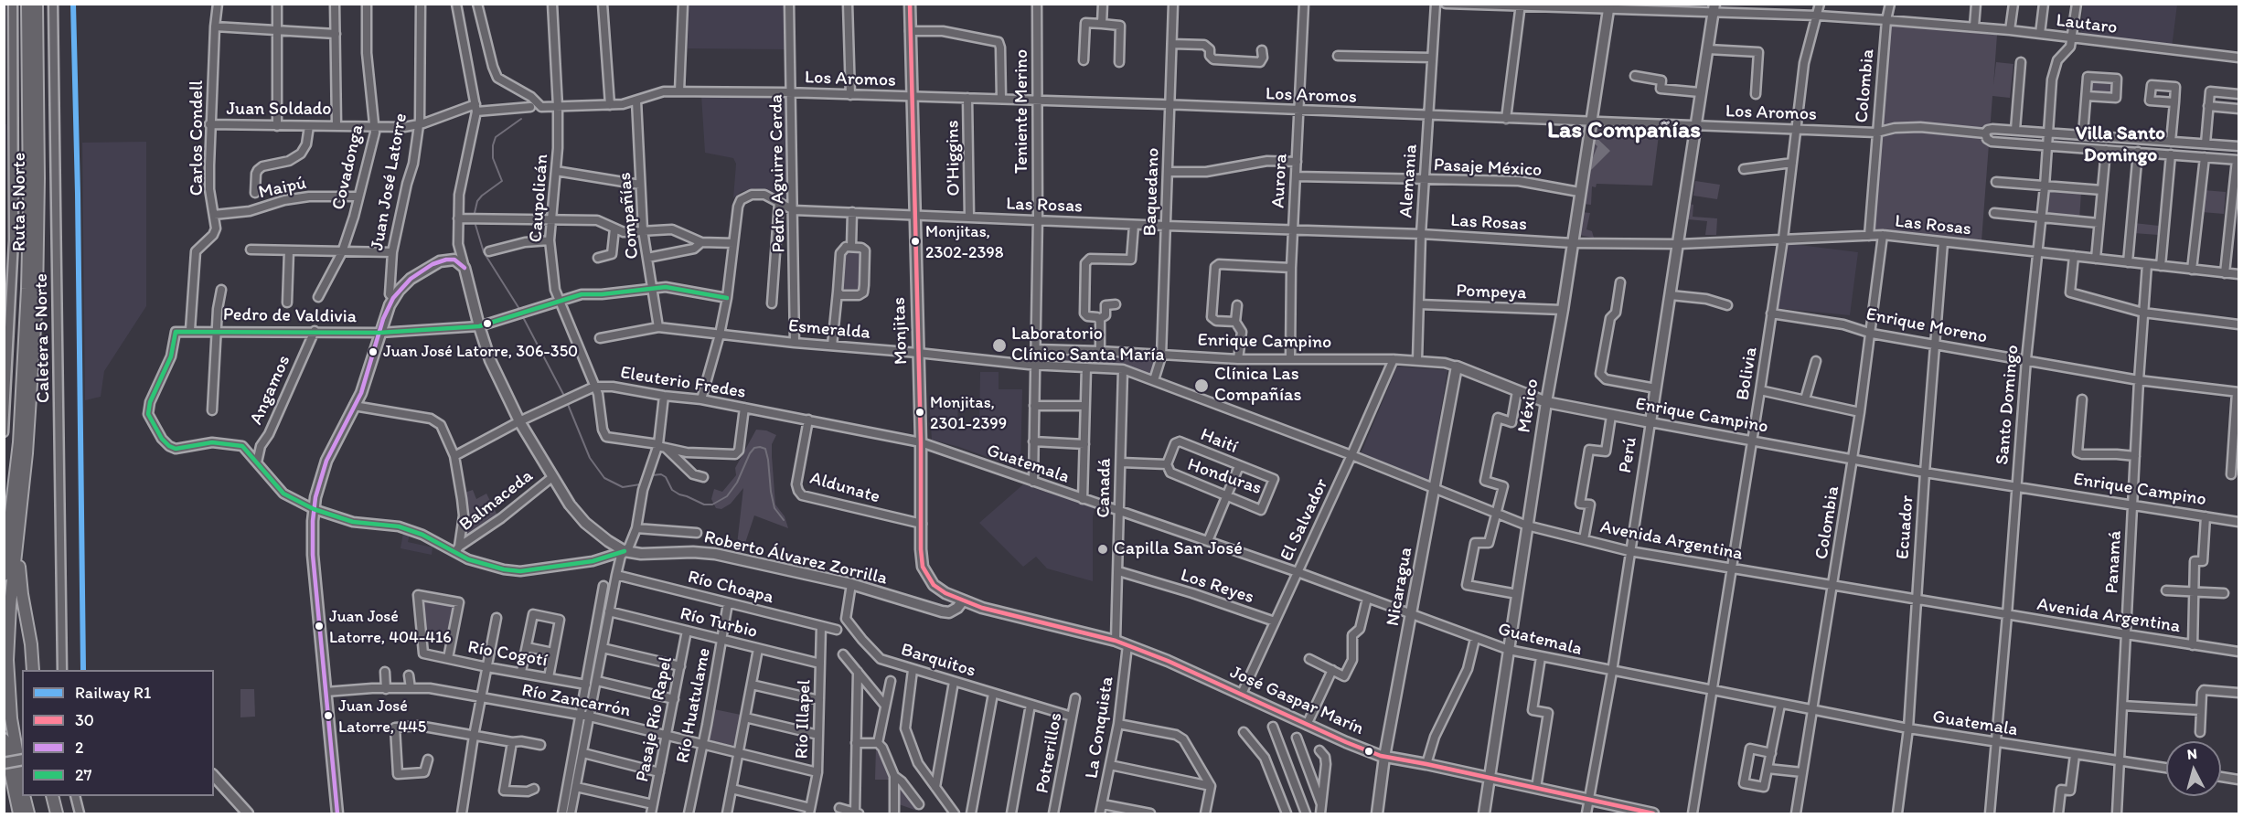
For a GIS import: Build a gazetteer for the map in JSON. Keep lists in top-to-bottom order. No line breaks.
{"streets":{"highway":["Ruta 5 Norte"],"main road":["Monjitas","Enrique Campino","México","Perú","Roberto Álvarez Zorrilla","Nicaragua","José Gaspar Marín"],"street":["Lautaro","Los Aromos","Colombia","Juan Soldado","Teniente Merino","Carlos Condell","O'Higgins","Covadonga","Pasaje México","Pedro Aguirre Cerda","Aurora","Alemania","Juan José Latorre","Maipú","Baquedano","Caupolicán","Las Rosas","Compañías","Pompeya","Pedro de Valdivia","Enrique Moreno","Esmeralda","Caletera 5 Norte","Bolivia","Eleuterio Fredes","Angamos","Santo Domingo","Haití","Guatemala","Honduras","Aldunate","Canadá","Balmaceda","El Salvador","Ecuador","Avenida Argentina","Panamá","Los Reyes","Río Choapa","Río Turbio","Río Cogotí","Barquitos","Río Zancarrón","Río Huatulame","Pasaje Río Rapel","Río Illapel","La Conquista","Potrerillos"]},"crossings":[["Lautaro","Colombia"],["Lautaro","Bolivia"],["Lautaro","Santo Domingo"],["Lautaro","México"],["Lautaro","Perú"],["Los Aromos","Colombia"],["Los Aromos","Teniente Merino"],["Los Aromos","O'Higgins"],["Los Aromos","Pedro Aguirre Cerda"],["Los Aromos","Aurora"],["Los Aromos","Alemania"],["Los Aromos","Baquedano"],["Los Aromos","Compañías"],["Los Aromos","Monjitas"],["Los Aromos","Bolivia"],["Los Aromos","Santo Domingo"],["Los Aromos","México"],["Los Aromos","Perú"],["Colombia","Las Rosas"],["Colombia","Enrique Moreno"],["Colombia","Enrique Campino"],["Colombia","Guatemala"],["Colombia","Avenida Argentina"],["Juan Soldado","Carlos Condell"],["Juan Soldado","Covadonga"],["Juan Soldado","Juan José Latorre"],["Juan Soldado","Roberto Álvarez Zorrilla"],["Teniente Merino","Las Rosas"],["Teniente Merino","Esmeralda"],["Teniente Merino","Enrique Campino"],["Teniente Merino","Guatemala"],["Carlos Condell","Maipú"],["Carlos Condell","Pedro de Valdivia"],["O'Higgins","Las Rosas"],["Covadonga","Maipú"],["Pasaje México","Aurora"],["Pasaje México","Alemania"],["Pasaje México","México"],["Pedro Aguirre Cerda","Las Rosas"],["Pedro Aguirre Cerda","Esmeralda"],["Aurora","Las Rosas"],["Aurora","Enrique Campino"],["Alemania","Las Rosas"],["Alemania","Pompeya"],["Alemania","Enrique Campino"],["Baquedano","Las Rosas"],["Baquedano","Enrique Campino"],["Baquedano","Avenida Argentina"],["Caupolicán","Pedro de Valdivia"],["Caupolicán","Eleuterio Fredes"],["Las Rosas","Monjitas"],["Las Rosas","Bolivia"],["Las Rosas","Santo Domingo"],["Las Rosas","México"],["Las Rosas","Perú"],["Las Rosas","Ecuador"],["Las Rosas","Panamá"],["Compañías","Pedro de Valdivia"],["Compañías","Esmeralda"],["Pompeya","México"],["Pedro de Valdivia","Angamos"],["Pedro de Valdivia","Roberto Álvarez Zorrilla"],["Enrique Moreno","Bolivia"],["Enrique Moreno","Santo Domingo"],["Enrique Moreno","Ecuador"],["Enrique Moreno","Panamá"],["Esmeralda","Monjitas"],["Esmeralda","Canadá"],["Esmeralda","Avenida Argentina"],["Monjitas","Eleuterio Fredes"],["Monjitas","Guatemala"],["Monjitas","Aldunate"],["Monjitas","Roberto Álvarez Zorrilla"],["Monjitas","José Gaspar Marín"],["Enrique Campino","Bolivia"],["Enrique Campino","Santo Domingo"],["Enrique Campino","México"],["Enrique Campino","Perú"],["Enrique Campino","El Salvador"],["Enrique Campino","Ecuador"],["Enrique Campino","Panamá"],["Enrique Campino","Nicaragua"],["Bolivia","Guatemala"],["Bolivia","Avenida Argentina"],["Eleuterio Fredes","Guatemala"],["Eleuterio Fredes","Aldunate"],["Eleuterio Fredes","Roberto Álvarez Zorrilla"],["Santo Domingo","Guatemala"],["Santo Domingo","Avenida Argentina"],["México","Guatemala"],["México","Avenida Argentina"],["México","José Gaspar Marín"],["Haití","Honduras"],["Perú","Guatemala"],["Perú","Avenida Argentina"],["Perú","José Gaspar Marín"],["Guatemala","Canadá"],["Guatemala","El Salvador"],["Guatemala","Ecuador"],["Guatemala","Panamá"],["Guatemala","Nicaragua"],["Honduras","Canadá"],["Canadá","Avenida Argentina"],["Canadá","Los Reyes"],["Canadá","José Gaspar Marín"],["Balmaceda","Roberto Álvarez Zorrilla"],["El Salvador","Avenida Argentina"],["El Salvador","Los Reyes"],["El Salvador","José Gaspar Marín"],["Ecuador","Avenida Argentina"],["Avenida Argentina","Panamá"],["Avenida Argentina","Nicaragua"],["Roberto Álvarez Zorrilla","Barquitos"],["Nicaragua","José Gaspar Marín"],["Río Choapa","Río Huatulame"],["Río Choapa","Río Illapel"],["Río Turbio","Río Huatulame"],["Río Turbio","Pasaje Río Rapel"],["Río Turbio","Río Illapel"],["Barquitos","Potrerillos"],["Río Zancarrón","Río Huatulame"],["Río Zancarrón","Pasaje Río Rapel"],["Río Zancarrón","Río Illapel"],["José Gaspar Marín","La Conquista"]],"districts":["Las Compañías","Villa Santo Domingo"],"places":["Monjitas, 2302-2398","Laboratorio Clínico Santa María","Juan José Latorre, 306-350","Clínica Las Compañías","Monjitas, 2301-2399","Capilla San José","Juan José Latorre, 404-416","Juan José Latorre, 445"],"lines":["rail line R1","transit line 30","transit line 2","transit line 27"],"legend":["Railway R1","30","2","27"],"north":"top"}
